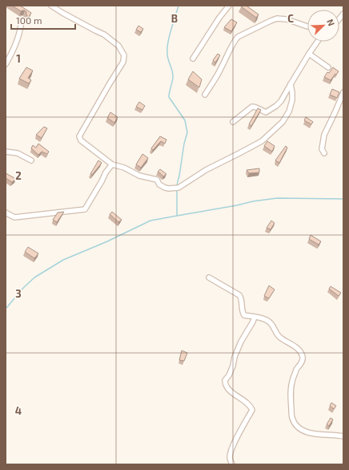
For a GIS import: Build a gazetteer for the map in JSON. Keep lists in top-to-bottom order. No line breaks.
{"scale_bar":"100 m","north":"top right","grid":{"columns":["B","C"],"rows":["1","2","3","4"]}}
